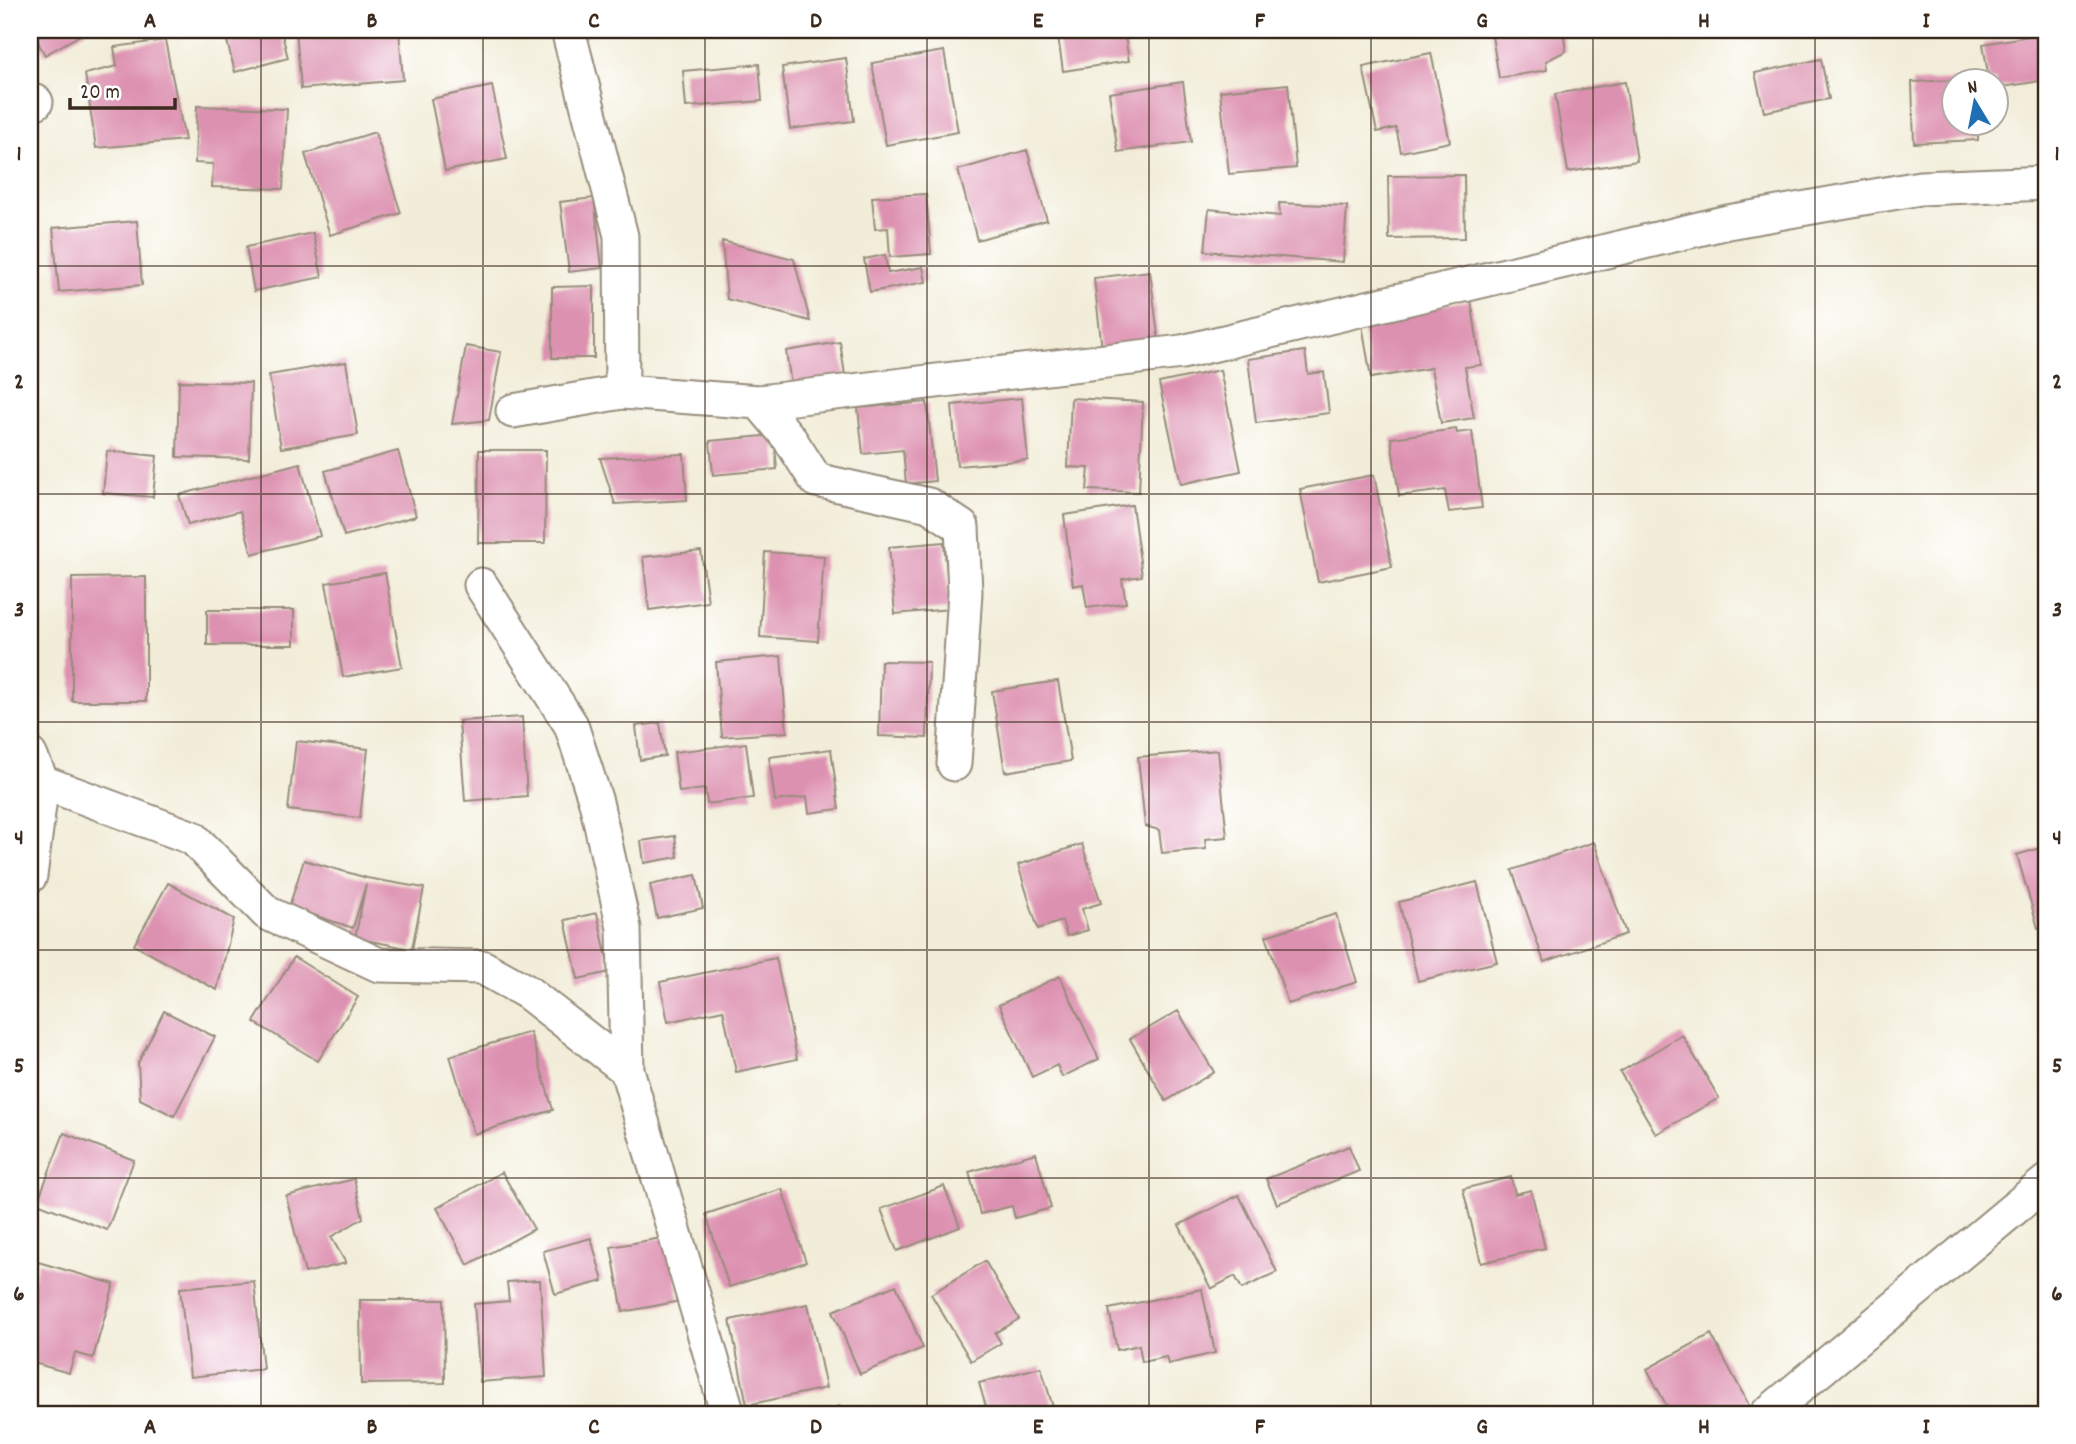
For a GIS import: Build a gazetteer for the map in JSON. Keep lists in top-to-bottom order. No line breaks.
{"scale_bar":"20 m","north":"top","grid":{"columns":["A","B","C","D","E","F","G","H","I"],"rows":["1","2","3","4","5","6"]}}
